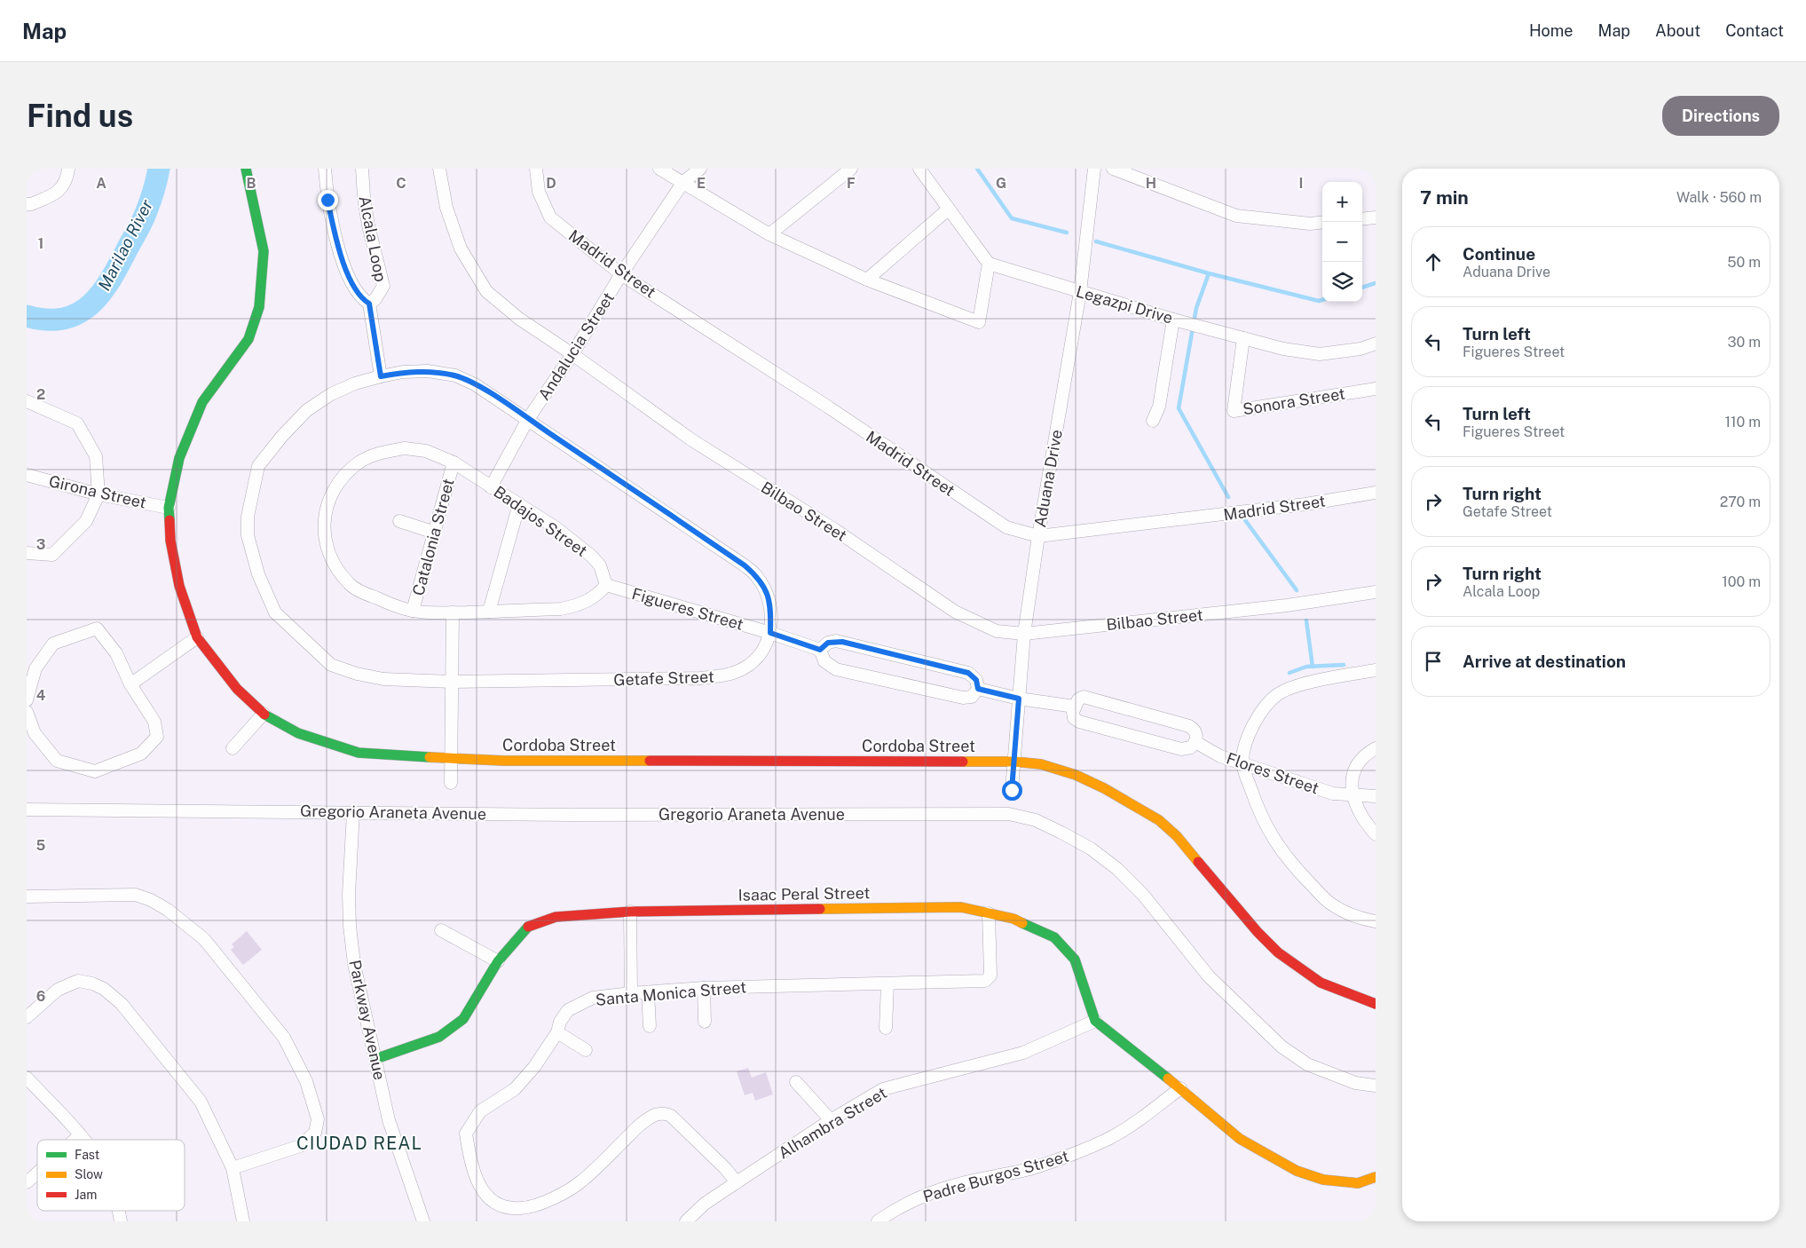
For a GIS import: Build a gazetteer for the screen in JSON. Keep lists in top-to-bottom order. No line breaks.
{"streets":{"street":["Alcala Loop","Madrid Street","Legazpi Drive","Andalucia Street","Sonora Street","Aduana Drive","Girona Street","Bilbao Street","Badajos Street","Catalonia Street","Figueres Street","Getafe Street","Cordoba Street","Flores Street","Gregorio Araneta Avenue","Isaac Peral Street","Santa Monica Street","Parkway Avenue","Alhambra Street","Padre Burgos Street"]},"crossings":[["Alcala Loop","Getafe Street"],["Madrid Street","Andalucia Street"],["Madrid Street","Aduana Drive"],["Legazpi Drive","Sonora Street"],["Legazpi Drive","Aduana Drive"],["Andalucia Street","Bilbao Street"],["Andalucia Street","Badajos Street"],["Andalucia Street","Getafe Street"],["Aduana Drive","Bilbao Street"],["Aduana Drive","Cordoba Street"],["Girona Street","Cordoba Street"],["Badajos Street","Catalonia Street"],["Badajos Street","Figueres Street"],["Figueres Street","Getafe Street"],["Gregorio Araneta Avenue","Parkway Avenue"],["Isaac Peral Street","Santa Monica Street"],["Isaac Peral Street","Parkway Avenue"],["Isaac Peral Street","Alhambra Street"],["Santa Monica Street","Alhambra Street"]],"districts":["CIUDAD REAL"],"water":["Marilao River"],"legend":["Fast","Slow","Jam"],"page":{"header":"Map","nav":["Home","Map","About","Contact"],"buttons":"Directions","title":"Find us","heading":["7 min","Walk · 560 m"],"map_buttons":["+","−"],"list":[["Continue","Aduana Drive","50 m"],["Turn left","Figueres Street","30 m"],["Turn left","Figueres Street","110 m"],["Turn right","Getafe Street","270 m"],["Turn right","Alcala Loop","100 m"],"Arrive at destination"]},"grid":{"columns":["A","B","C","D","E","F","G","H","I"],"rows":["1","2","3","4","5","6"]}}
